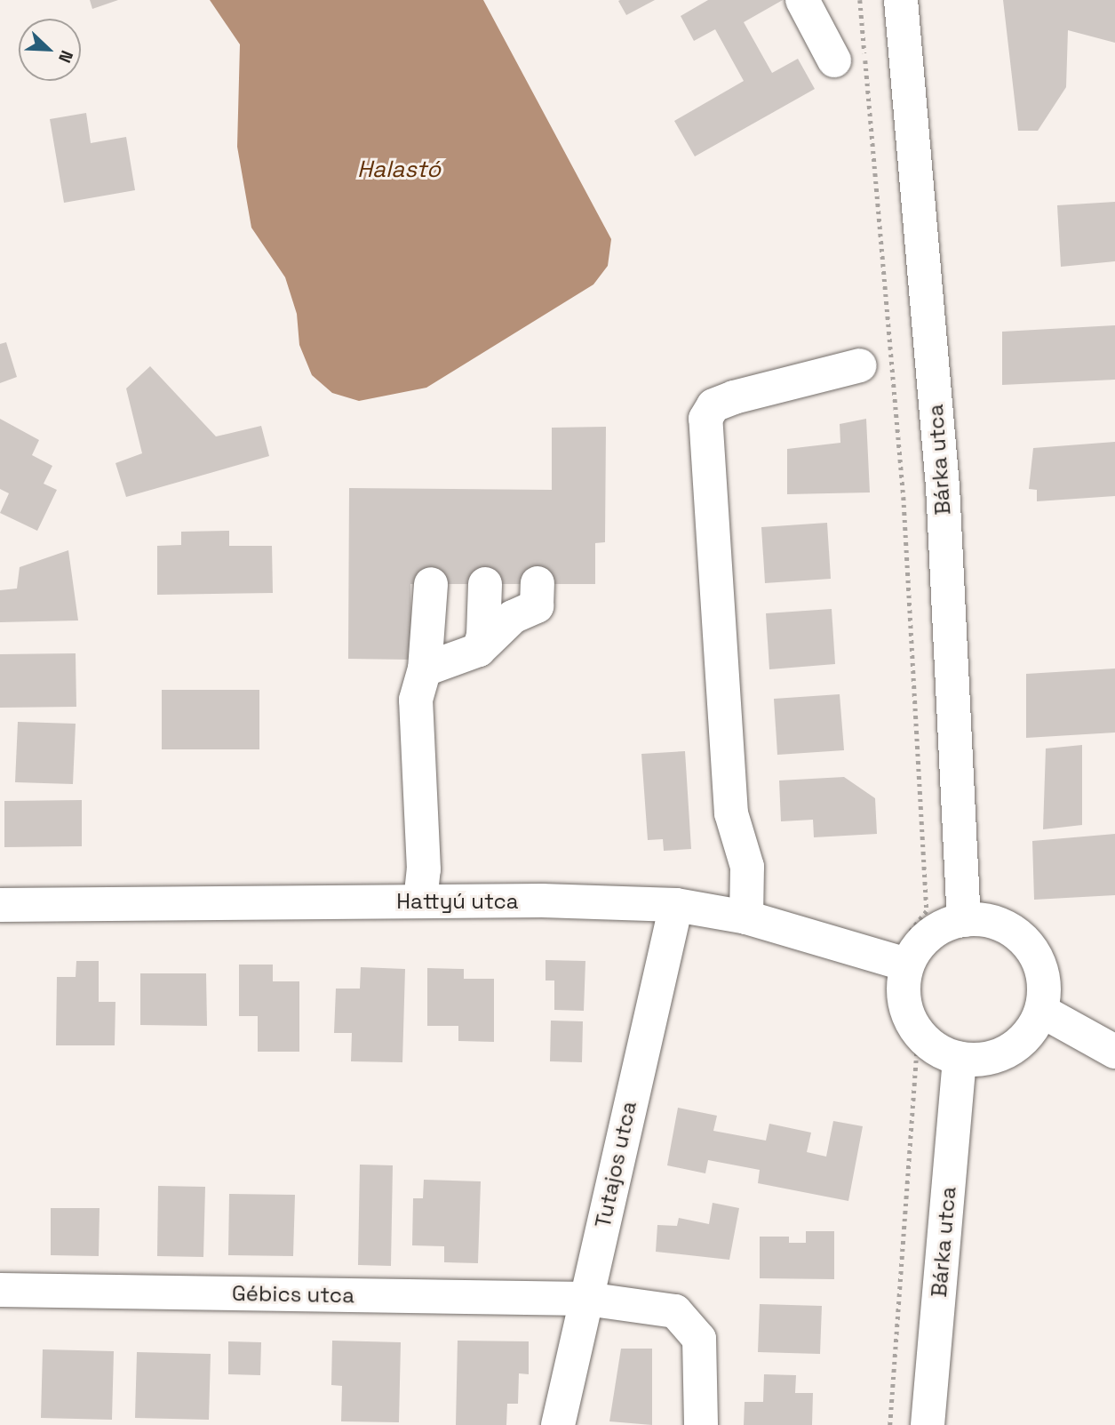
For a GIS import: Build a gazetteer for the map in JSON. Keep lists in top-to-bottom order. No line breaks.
{"streets":{"street":["Bárka utca","Hattyú utca","Tutajos utca","Gébics utca"]},"crossings":[["Bárka utca","Hattyú utca"],["Hattyú utca","Tutajos utca"],["Tutajos utca","Gébics utca"]],"water":["Halastó"],"north":"bottom right"}
